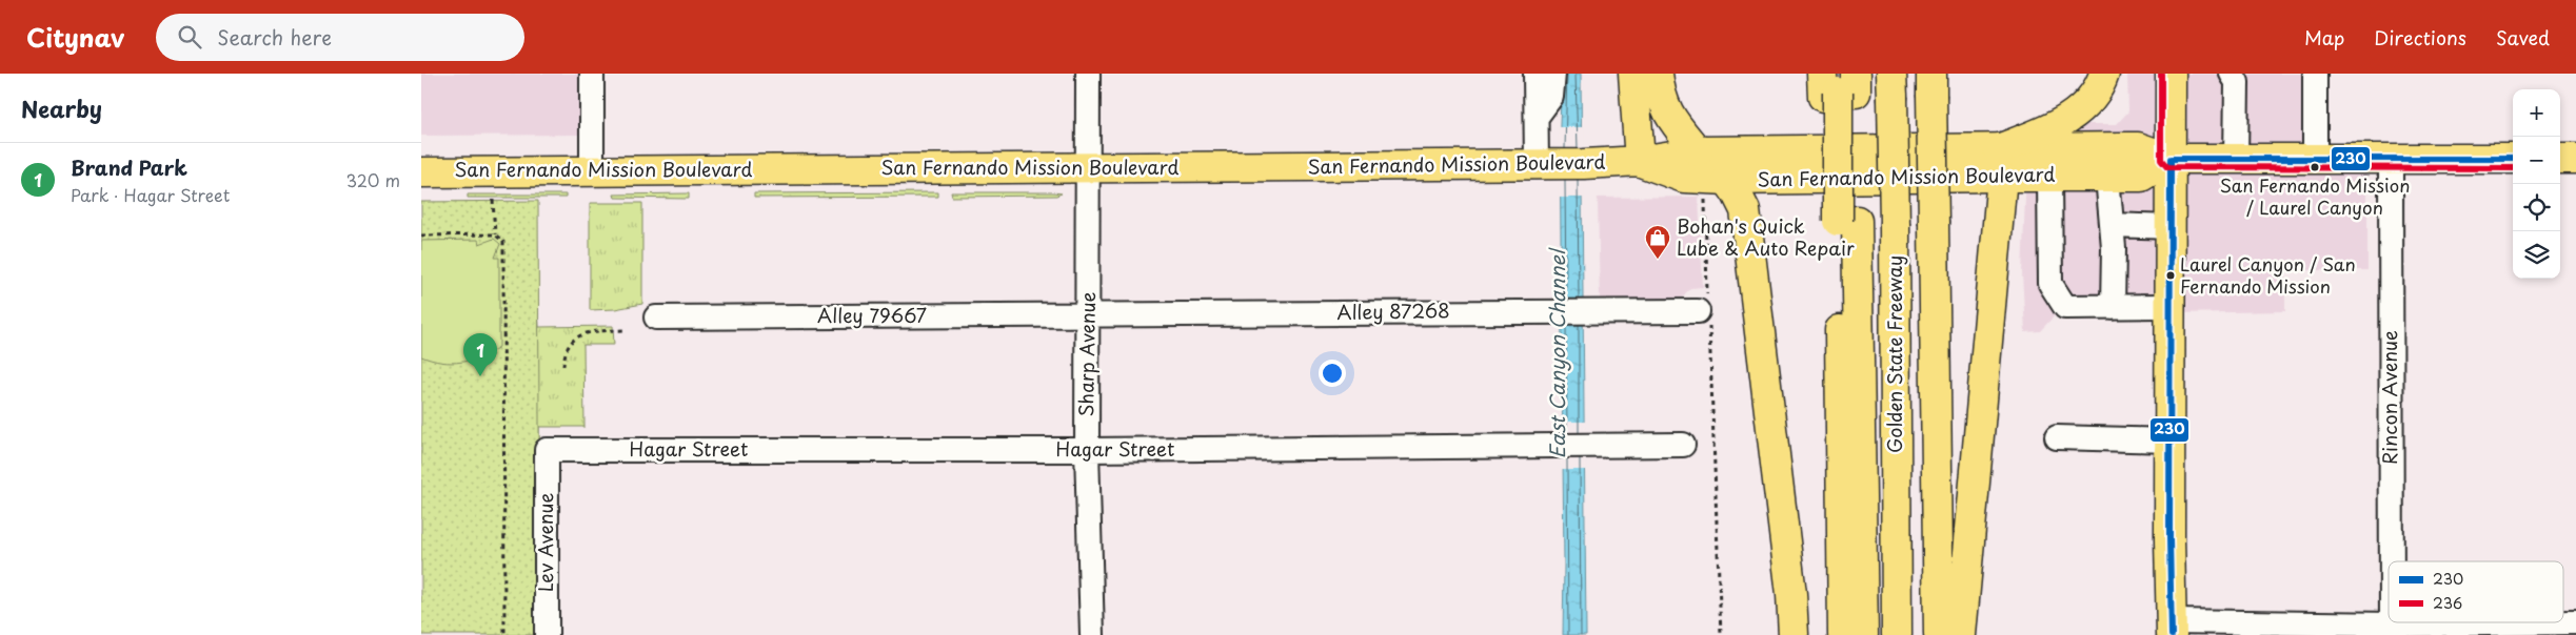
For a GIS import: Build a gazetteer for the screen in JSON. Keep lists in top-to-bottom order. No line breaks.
{"streets":{"main road":["San Fernando Mission Boulevard","Golden State Freeway"],"street":["Alley 87268","Alley 79667","Sharp Avenue","Rincon Avenue","Hagar Street","Lev Avenue"]},"crossings":[["San Fernando Mission Boulevard","Sharp Avenue"],["San Fernando Mission Boulevard","Rincon Avenue"],["Alley 87268","Alley 79667"],["Alley 87268","Sharp Avenue"],["Alley 79667","Sharp Avenue"],["Sharp Avenue","Hagar Street"],["Hagar Street","Lev Avenue"]],"water":["East Canyon Channel"],"places":{"other":["San Fernando Mission / Laurel Canyon","Laurel Canyon / San Fernando Mission"],"shop":["Bohan's Quick Lube & Auto Repair"]},"lines":["transit line 236","transit line 230"],"legend":["230","236"],"page":{"header":"Citynav","search":"Search here","nav":["Map","Directions","Saved"],"heading":"Nearby","map_buttons":["+","−"],"list":[{"mark":"1","name":"Brand Park","note":"Park · Hagar Street","value":"320 m"}],"pins":"1"}}
